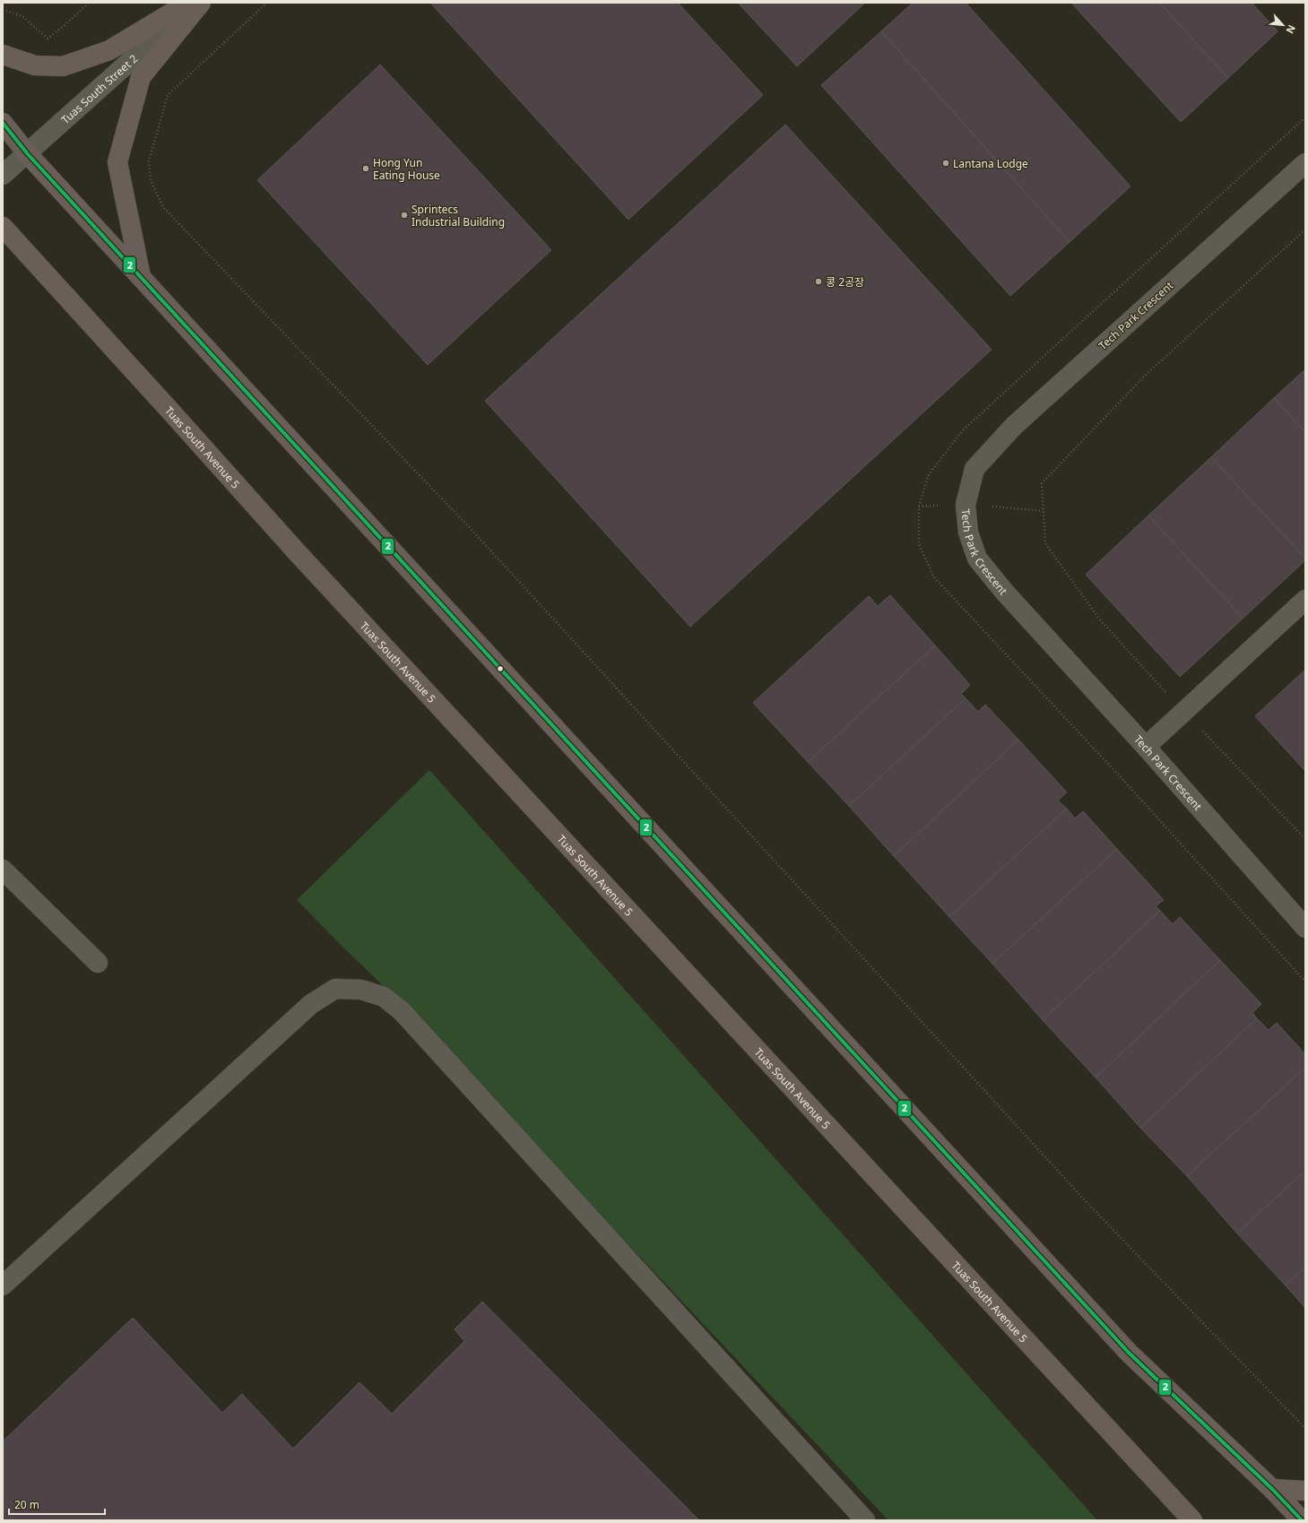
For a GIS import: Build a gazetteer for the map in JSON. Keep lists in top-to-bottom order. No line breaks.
{"streets":{"main road":["Tuas South Avenue 5"],"street":["Tuas South Street 2","Tech Park Crescent"]},"places":["Lantana Lodge","Hong Yun Eating House","Sprintecs Industrial Building","콩 2공장"],"lines":["transit line 2"],"scale_bar":"20 m","north":"bottom right"}
